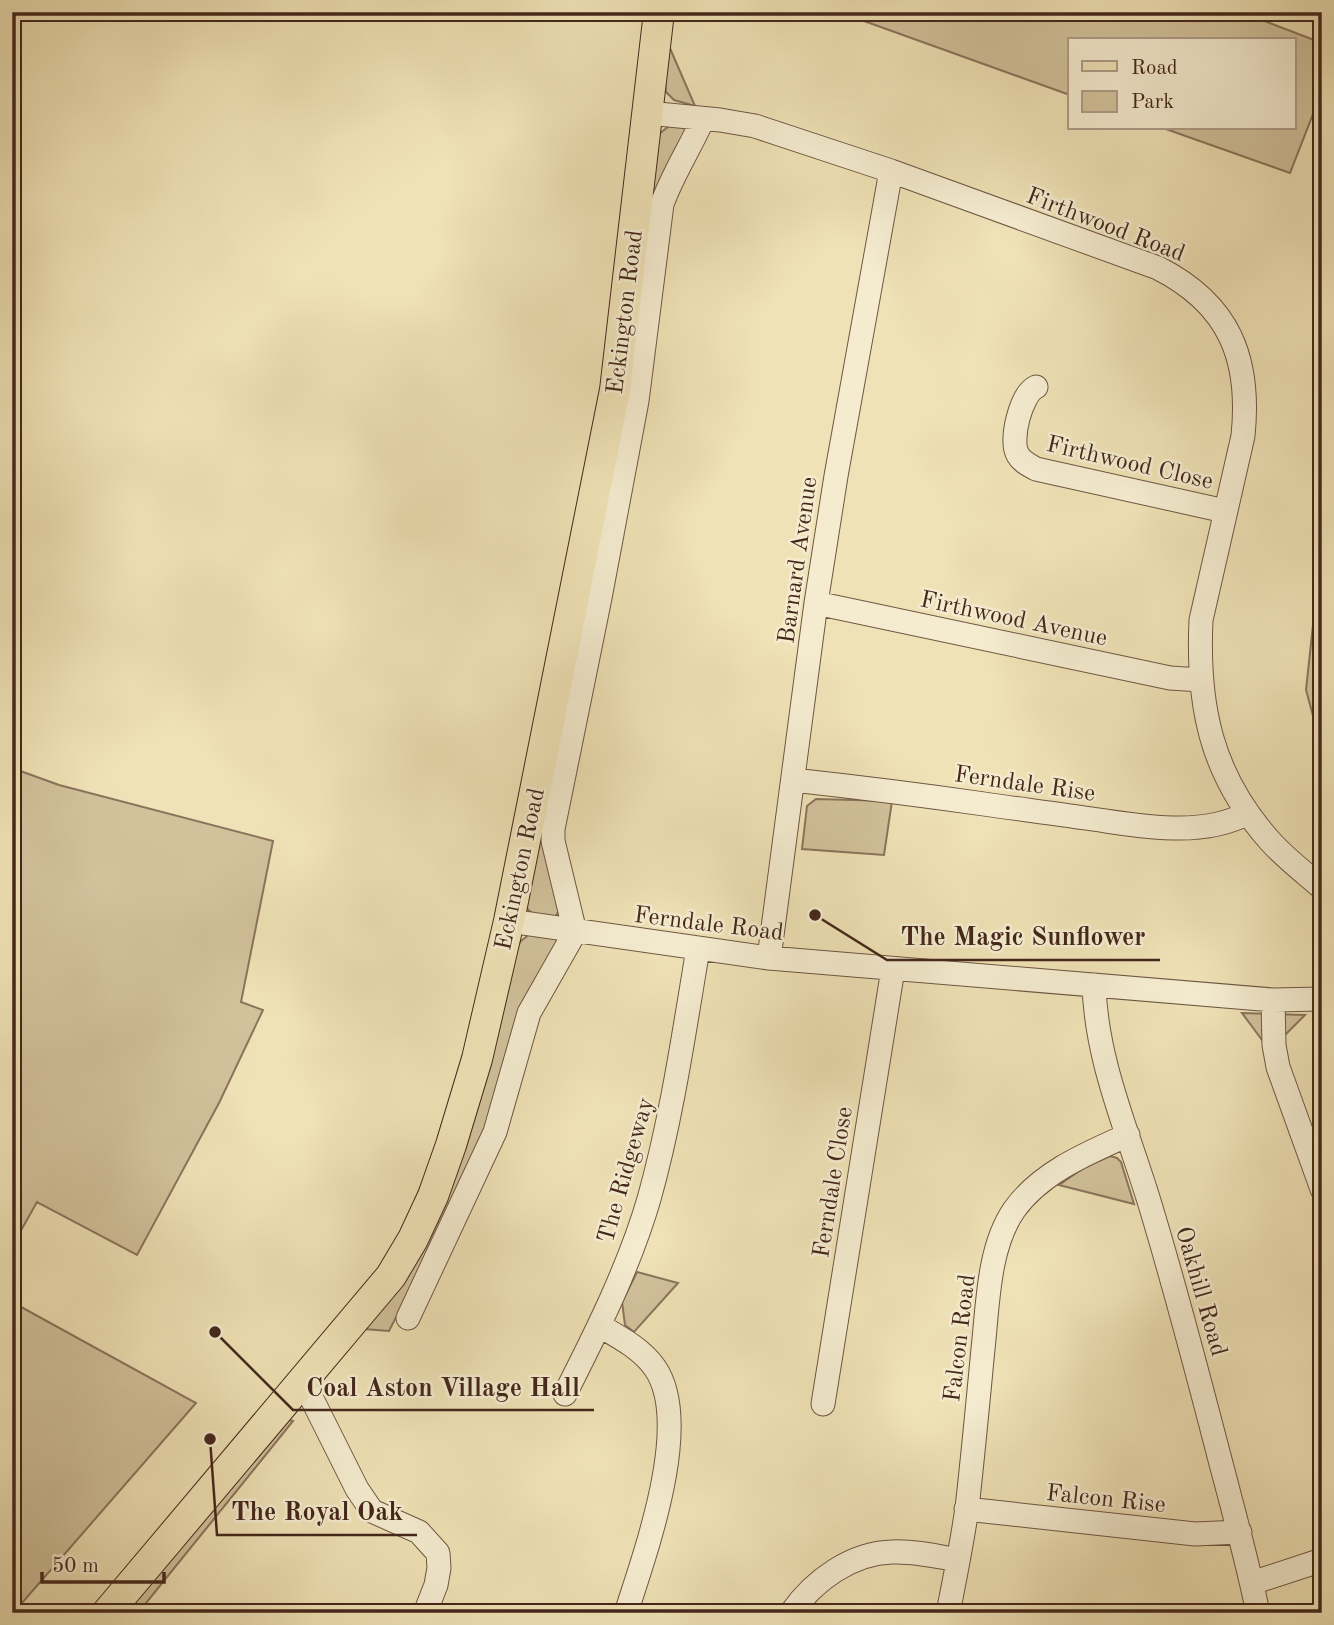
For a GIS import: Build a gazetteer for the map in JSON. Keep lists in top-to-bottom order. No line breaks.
{"streets":{"main road":["Eckington Road"],"street":["Firthwood Road","Firthwood Close","Barnard Avenue","Firthwood Avenue","Ferndale Rise","Ferndale Road","The Ridgeway","Ferndale Close","Oakhill Road","Falcon Road","Falcon Rise"]},"crossings":[["Firthwood Road","Eckington Road"],["Firthwood Road","Firthwood Close"],["Firthwood Road","Barnard Avenue"],["Firthwood Road","Firthwood Avenue"],["Firthwood Road","Ferndale Rise"],["Eckington Road","Ferndale Road"],["Barnard Avenue","Firthwood Avenue"],["Barnard Avenue","Ferndale Rise"],["Barnard Avenue","Ferndale Road"],["Ferndale Road","The Ridgeway"],["Ferndale Road","Ferndale Close"],["Ferndale Road","Oakhill Road"],["Oakhill Road","Falcon Road"],["Oakhill Road","Falcon Rise"],["Falcon Road","Falcon Rise"]],"places":["The Magic Sunflower","Coal Aston Village Hall","The Royal Oak"],"legend":["Road","Park"],"scale_bar":"50 m"}
